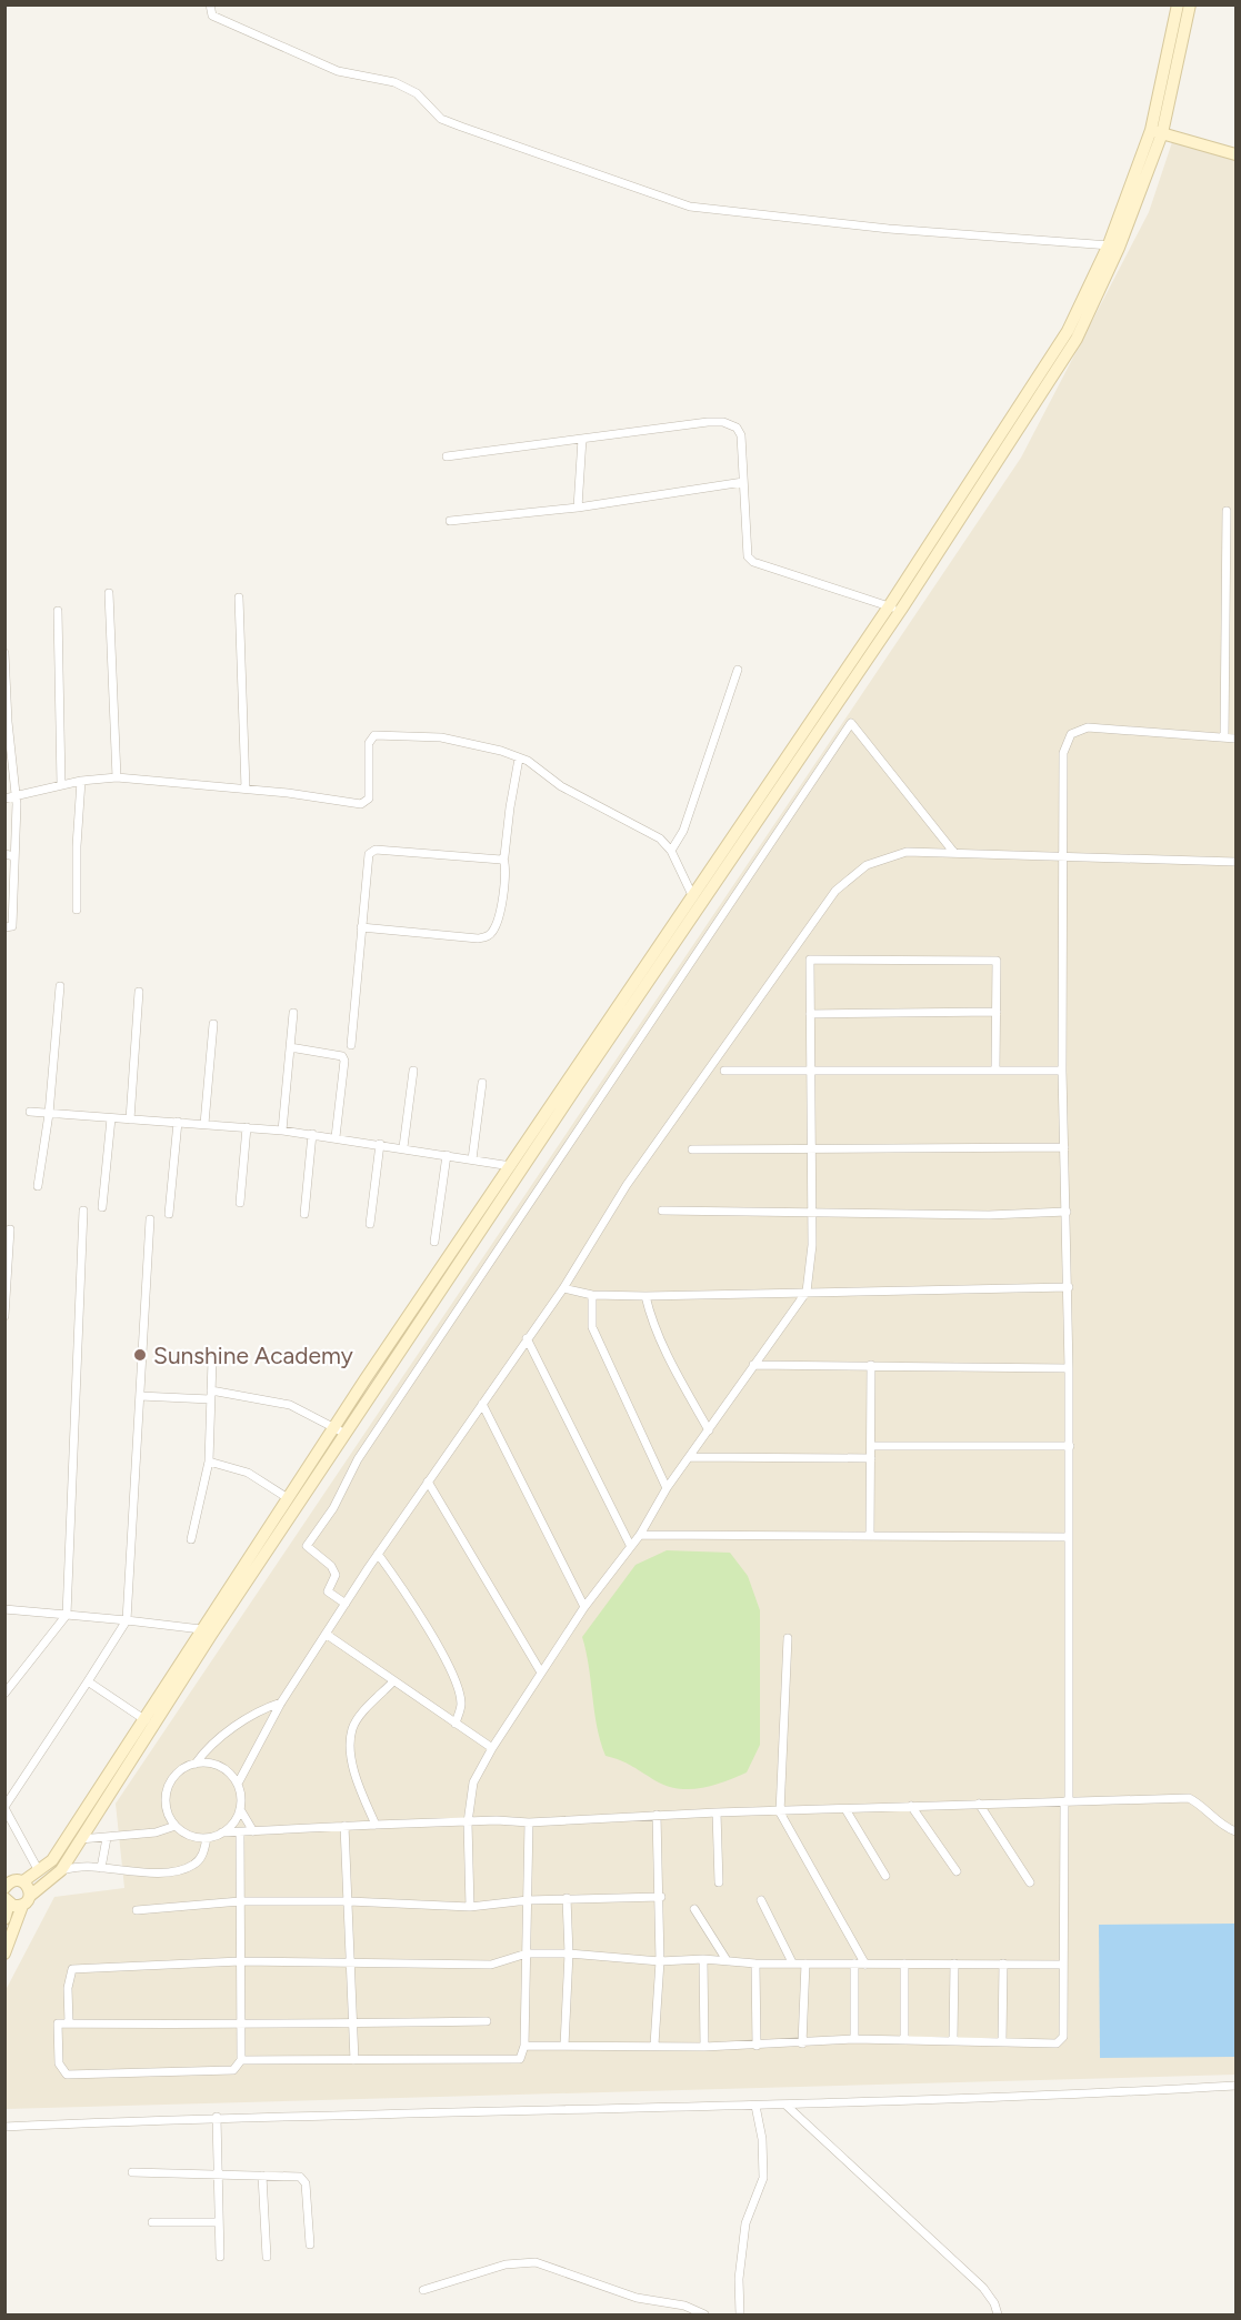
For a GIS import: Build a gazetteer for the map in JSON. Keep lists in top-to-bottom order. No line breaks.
{"places":["Sunshine Academy"]}
